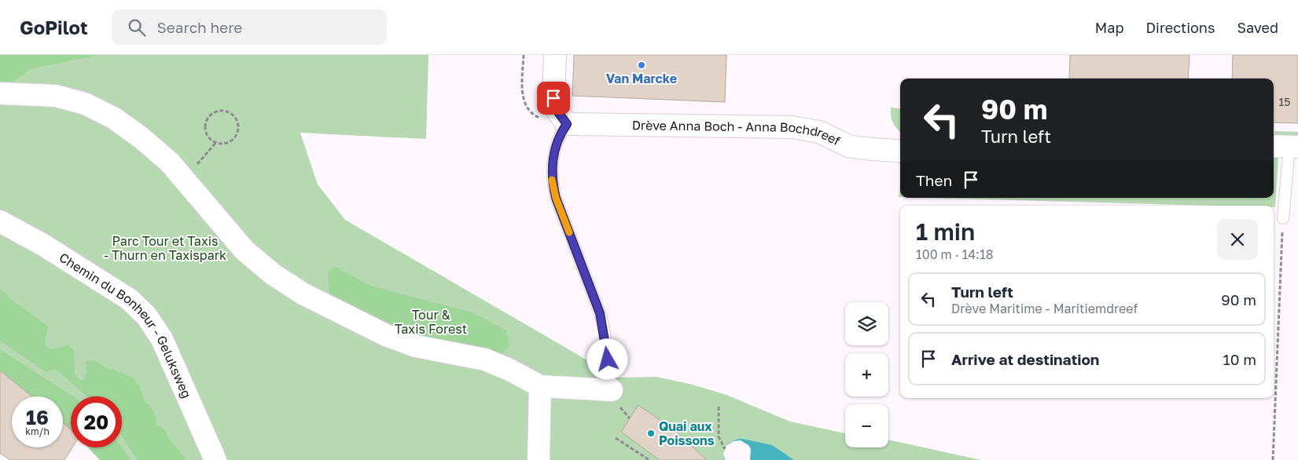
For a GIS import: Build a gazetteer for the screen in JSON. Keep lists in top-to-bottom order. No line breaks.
{"streets":{"street":["Drève Anna Boch - Anna Bochdreef","Chemin du Bonheur - Geluksweg"]},"parks":["Parc Tour et Taxis - Thurn en Taxispark","Tour & Taxis Forest"],"places":["Van Marcke","Quai aux Poissons"],"house_numbers":["15"],"page":{"header":"GoPilot","search":"Search here","nav":["Map","Directions","Saved"],"turn":["90 m","Turn left"],"then":"Then","heading":["1 min","100 m · 14:18"],"list":[{"name":"Turn left","note":"Drève Maritime - Maritiemdreef","value":"90 m"},{"name":"Arrive at destination","value":"10 m"}],"map_buttons":["+","−"],"speed":"16 km/h","limit":"20"}}
